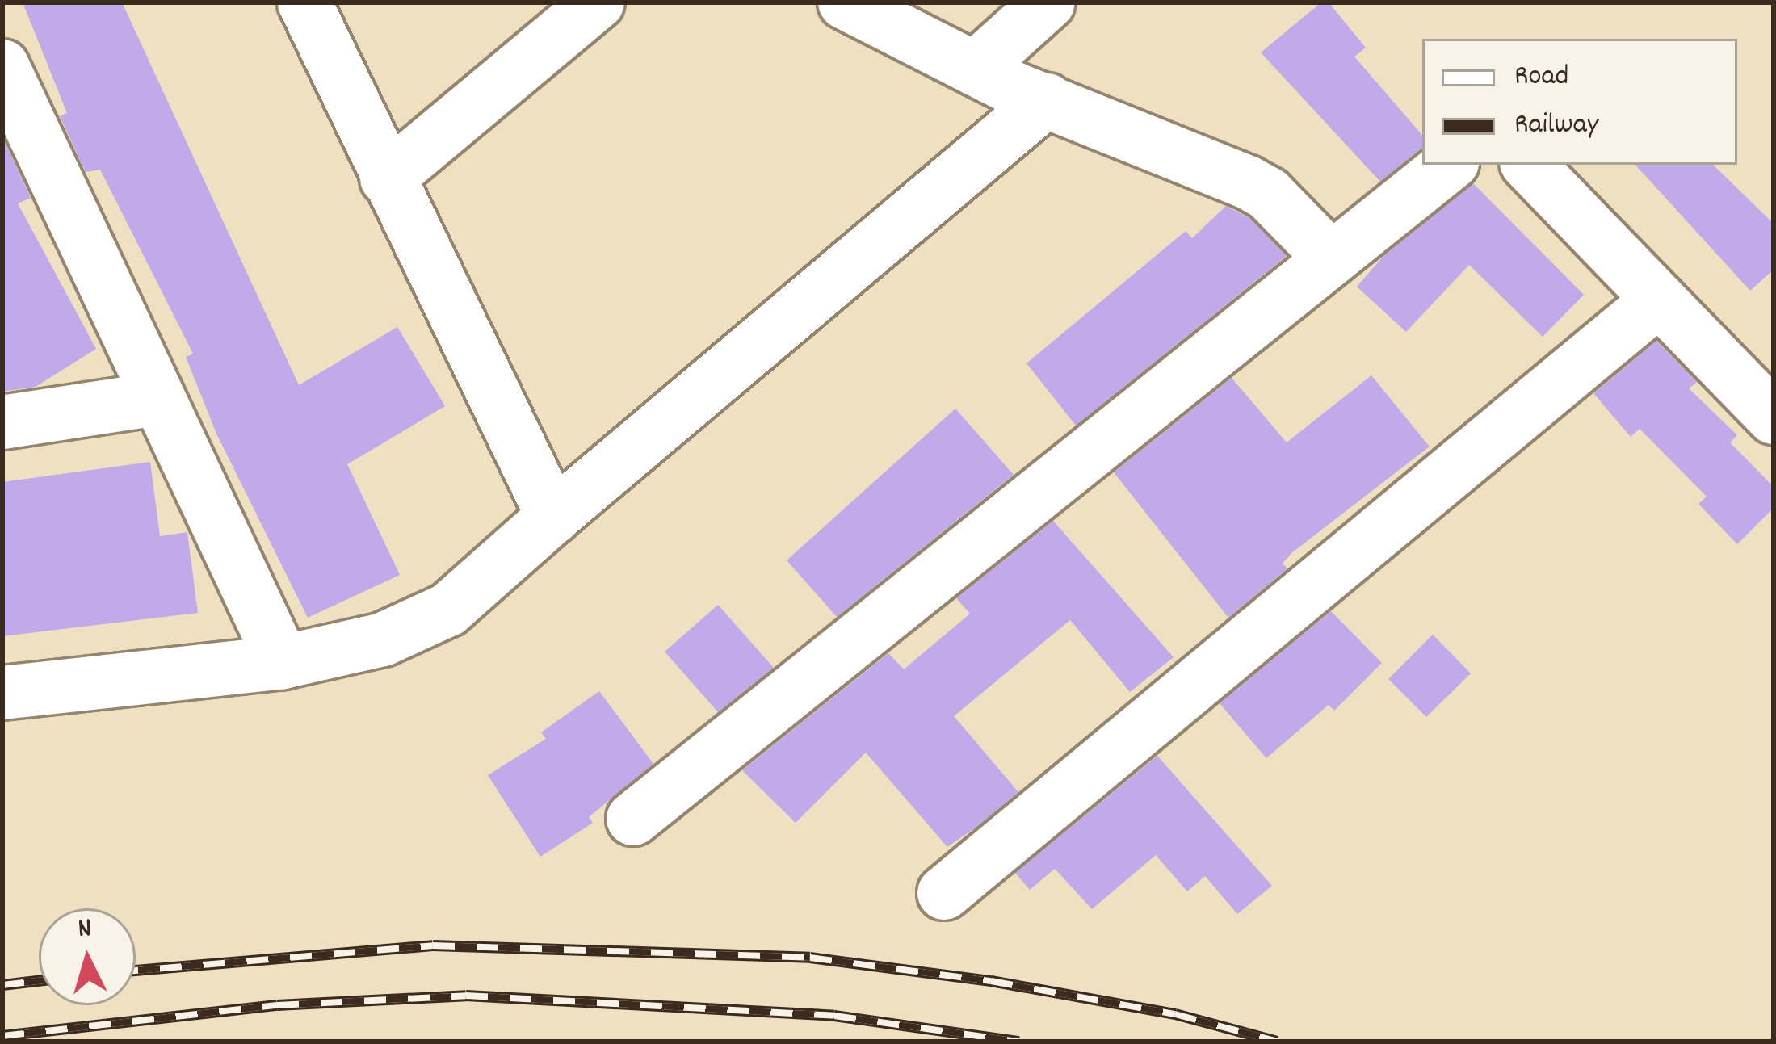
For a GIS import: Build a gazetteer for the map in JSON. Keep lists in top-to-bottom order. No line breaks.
{"legend":["Road","Railway"],"north":"top"}
